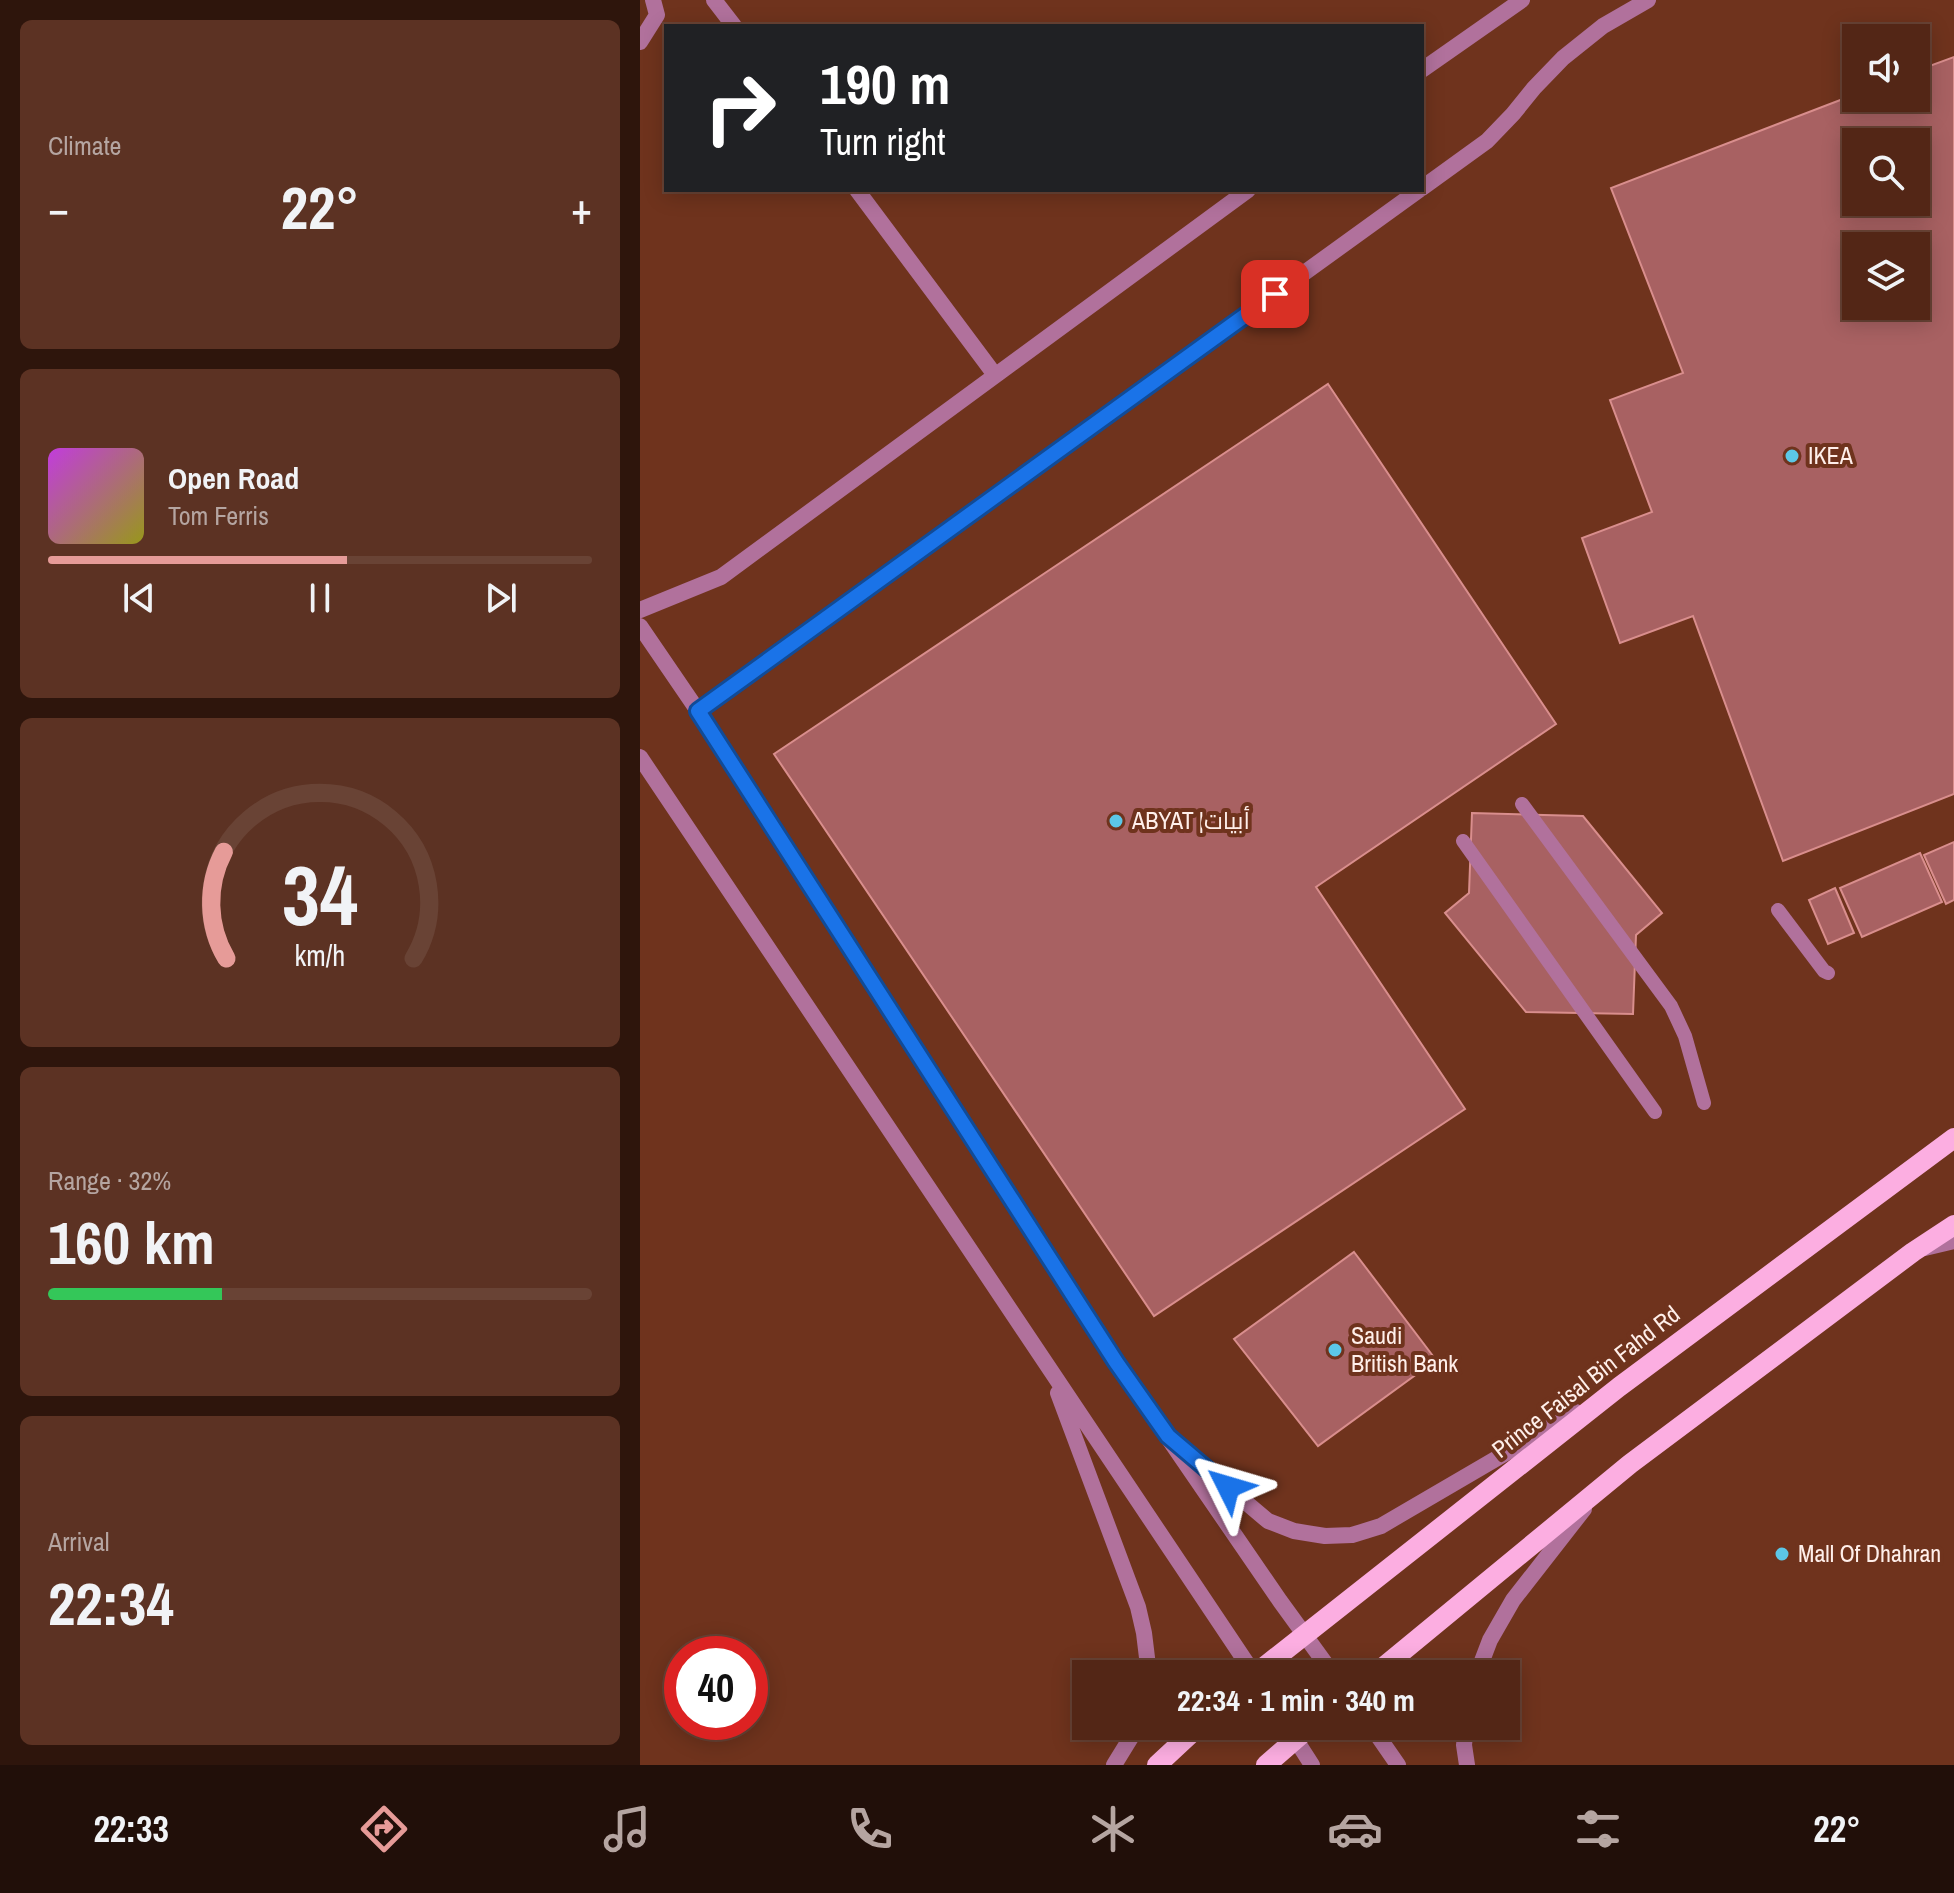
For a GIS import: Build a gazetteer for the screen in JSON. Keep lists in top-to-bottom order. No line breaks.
{"streets":{"main road":["Prince Faisal Bin Fahd Rd"]},"places":["IKEA","ABYAT |أبيات","Saudi British Bank","Mall Of Dhahran"],"page":{"tile":["Climate",["Range · 32%","160 km"],["Arrival","22:34"]],"turn":["190 m","Turn right"],"heat":["−","22°","+"],"song":["Open Road","Tom Ferris"],"limit":"40","trip":"22:34 · 1 min · 340 m","tabs":["22:33","22°"],"gauge":["34","km/h"]}}
